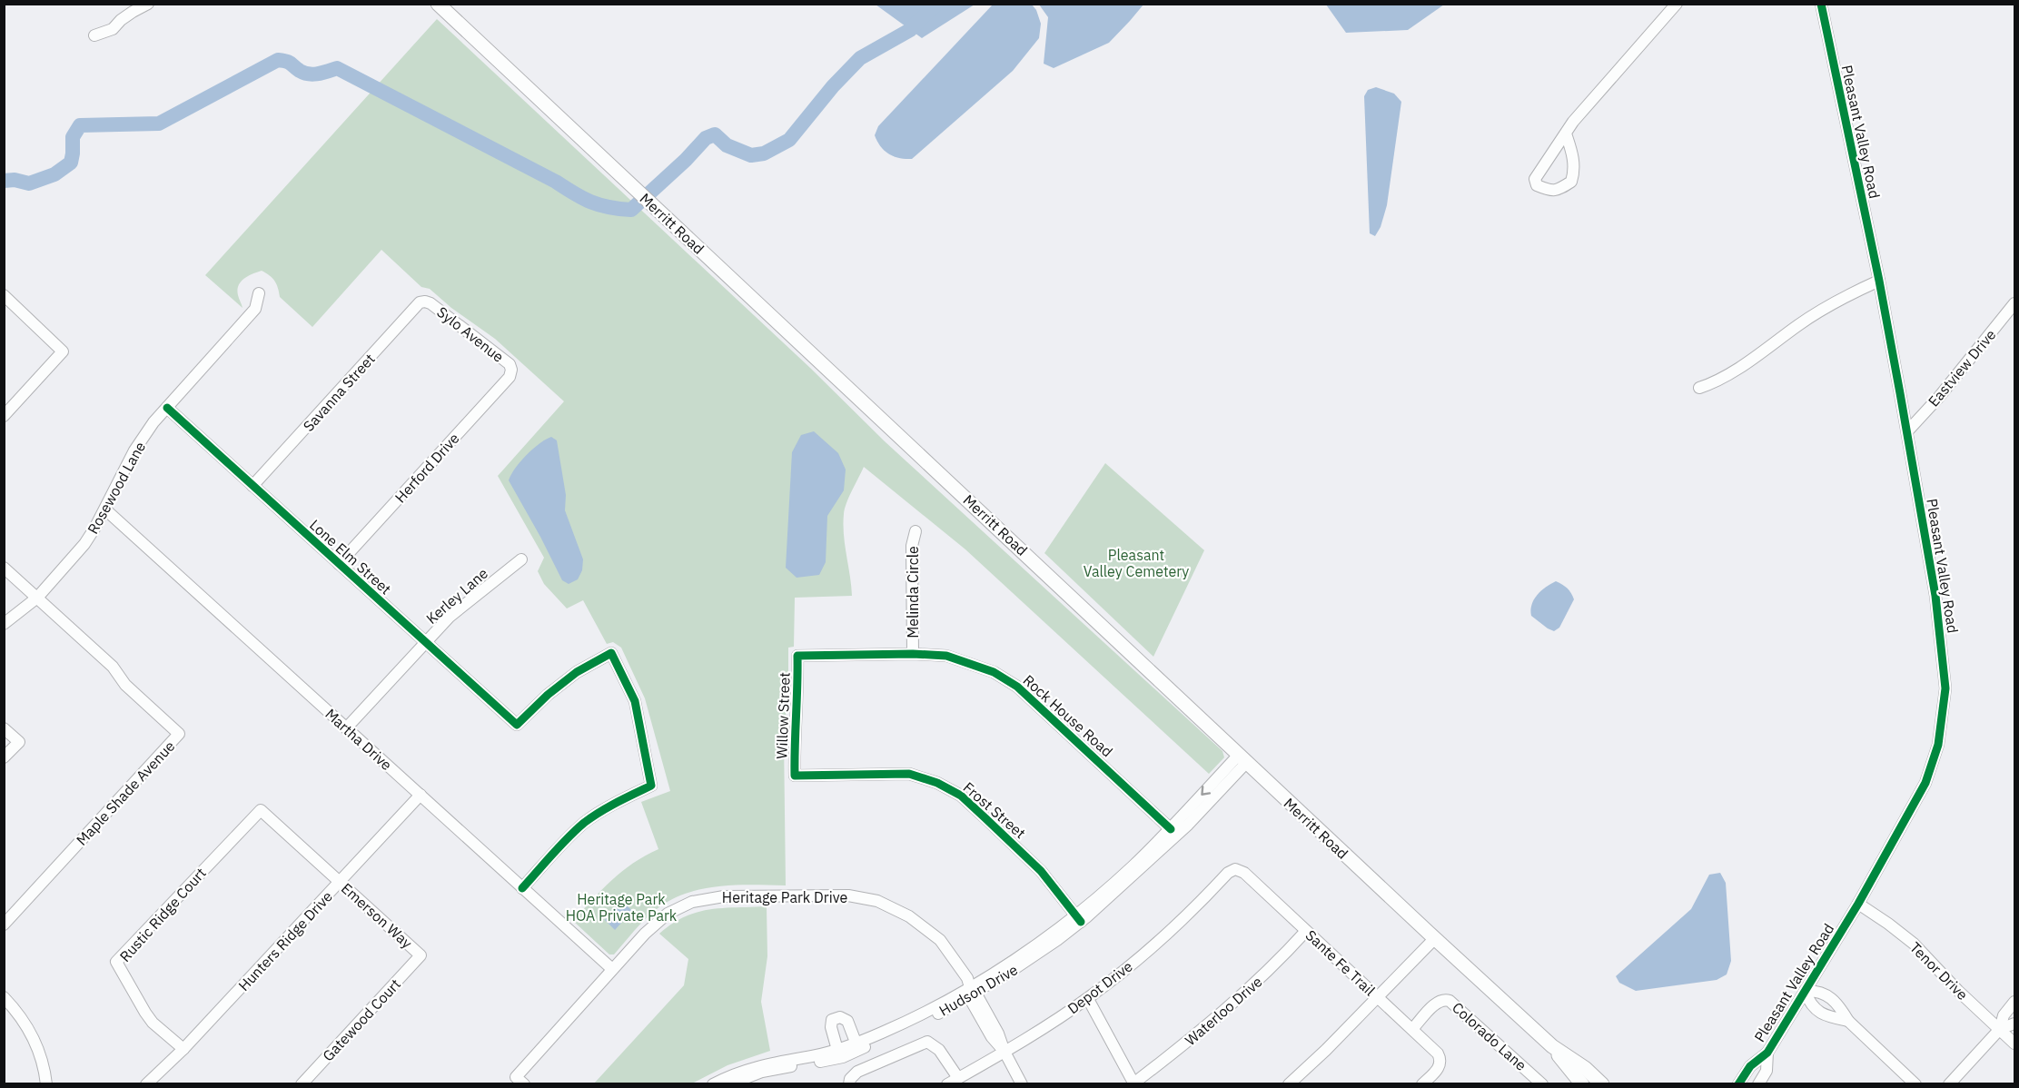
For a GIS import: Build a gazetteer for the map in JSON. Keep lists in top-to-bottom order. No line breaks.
{"streets":{"main road":["Merritt Road"],"street":["Pleasant Valley Road","Sylo Avenue","Eastview Drive","Savanna Street","Herford Drive","Rosewood Lane","Lone Elm Street","Melinda Circle","Kerley Lane","Willow Street","Rock House Road","Martha Drive","Maple Shade Avenue","Frost Street","Heritage Park Drive","Rustic Ridge Court","Emerson Way","Hunters Ridge Drive","Sante Fe Trail","Tenor Drive","Depot Drive","Hudson Drive","Waterloo Drive","Gatewood Court","Colorado Lane"]},"crossings":[["Pleasant Valley Road","Eastview Drive"],["Pleasant Valley Road","Tenor Drive"],["Merritt Road","Hudson Drive"],["Sylo Avenue","Savanna Street"],["Sylo Avenue","Herford Drive"],["Savanna Street","Lone Elm Street"],["Herford Drive","Lone Elm Street"],["Rosewood Lane","Lone Elm Street"],["Rosewood Lane","Martha Drive"],["Rosewood Lane","Maple Shade Avenue"],["Lone Elm Street","Kerley Lane"],["Lone Elm Street","Martha Drive"],["Melinda Circle","Rock House Road"],["Kerley Lane","Martha Drive"],["Willow Street","Rock House Road"],["Willow Street","Frost Street"],["Rock House Road","Hudson Drive"],["Martha Drive","Heritage Park Drive"],["Martha Drive","Hunters Ridge Drive"],["Frost Street","Hudson Drive"],["Heritage Park Drive","Depot Drive"],["Heritage Park Drive","Hudson Drive"],["Rustic Ridge Court","Emerson Way"],["Rustic Ridge Court","Hunters Ridge Drive"],["Emerson Way","Hunters Ridge Drive"],["Emerson Way","Gatewood Court"],["Sante Fe Trail","Depot Drive"],["Sante Fe Trail","Waterloo Drive"],["Sante Fe Trail","Colorado Lane"]],"parks":["Pleasant Valley Cemetery","Heritage Park HOA Private Park"]}
